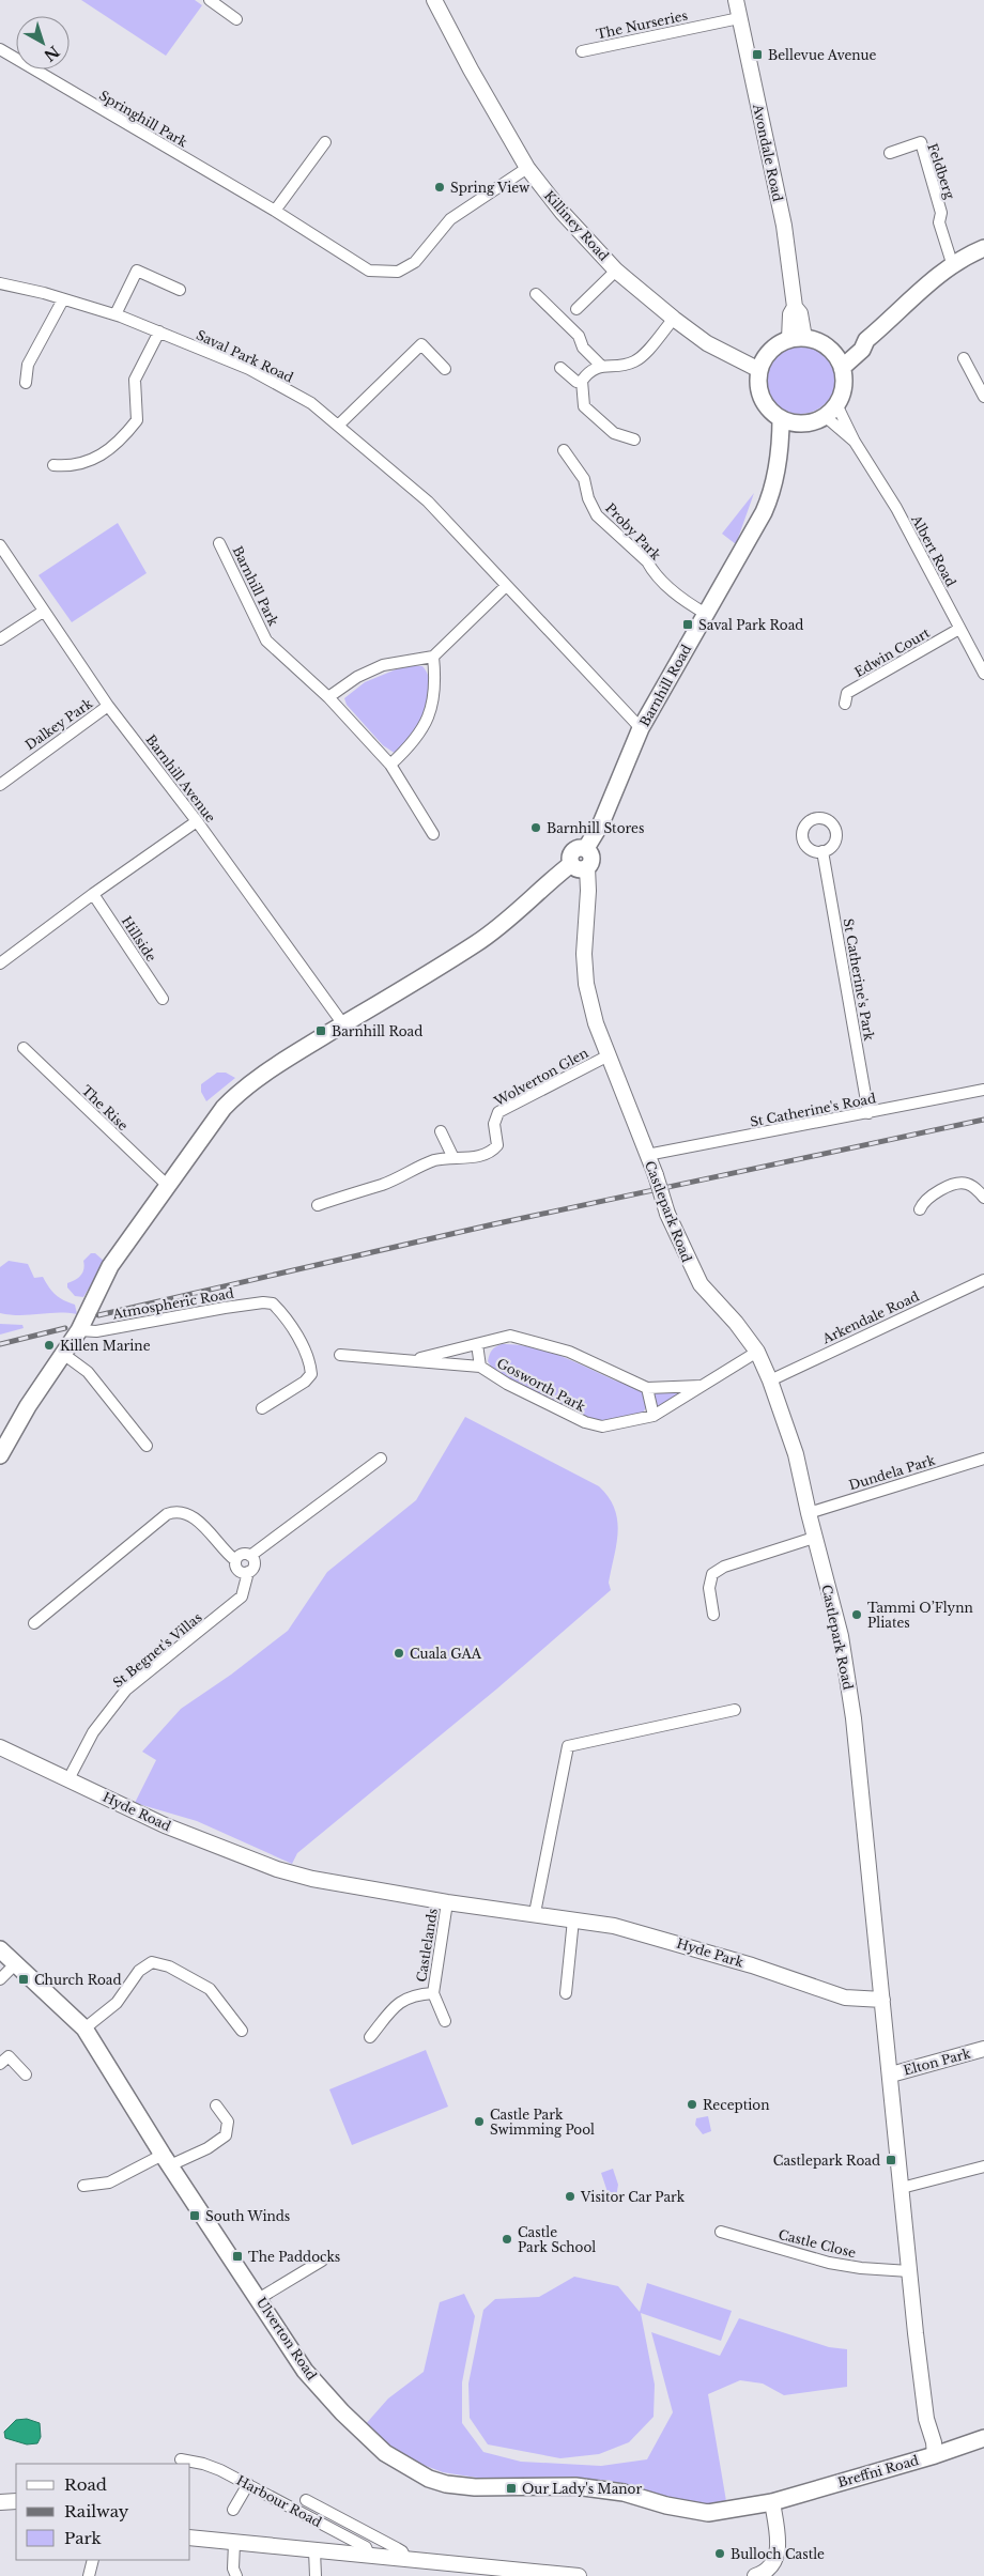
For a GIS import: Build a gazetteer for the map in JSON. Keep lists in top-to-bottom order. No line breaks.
{"streets":{"main road":["Barnhill Road","Ulverton Road","Breffni Road"],"street":["The Nurseries","Springhill Park","Avondale Road","Feldberg","Killiney Road","Saval Park Road","Proby Park","Albert Road","Barnhill Park","Edwin Court","Dalkey Park","Barnhill Avenue","Hillside","St Catherine's Park","Wolverton Glen","The Rise","St Catherine's Road","Castlepark Road","Atmospheric Road","Arkendale Road","Gosworth Park","Dundela Park","St Begnet's Villas","Hyde Road","Castlelands","Hyde Park","Elton Park","Castle Close","Harbour Road"]},"crossings":[["The Nurseries","Avondale Road"],["Springhill Park","Killiney Road"],["Avondale Road","Killiney Road"],["Avondale Road","Albert Road"],["Avondale Road","Barnhill Road"],["Killiney Road","Albert Road"],["Killiney Road","Barnhill Road"],["Saval Park Road","Barnhill Road"],["Proby Park","Barnhill Road"],["Albert Road","Edwin Court"],["Albert Road","Barnhill Road"],["Barnhill Road","Castlepark Road"],["Dalkey Park","Barnhill Avenue"],["St Catherine's Park","St Catherine's Road"],["Wolverton Glen","Castlepark Road"],["St Catherine's Road","Castlepark Road"],["Castlepark Road","Arkendale Road"],["Castlepark Road","Gosworth Park"],["Castlepark Road","Dundela Park"],["Castlepark Road","Hyde Park"],["Castlepark Road","Elton Park"],["Castlepark Road","Castle Close"],["Castlepark Road","Breffni Road"],["St Begnet's Villas","Hyde Road"],["Hyde Road","Hyde Park"],["Castlelands","Hyde Park"],["Ulverton Road","Breffni Road"]],"places":{"transit":["Bellevue Avenue","Saval Park Road","Barnhill Road","Church Road","Castlepark Road","South Winds","The Paddocks","Our Lady's Manor"],"other":["Spring View","Barnhill Stores","Killen Marine","Tammi O’Flynn Pliates","Cuala GAA","Reception","Castle Park Swimming Pool","Visitor Car Park","Castle Park School","Bulloch Castle"]},"legend":["Road","Railway","Park"],"north":"bottom right"}
